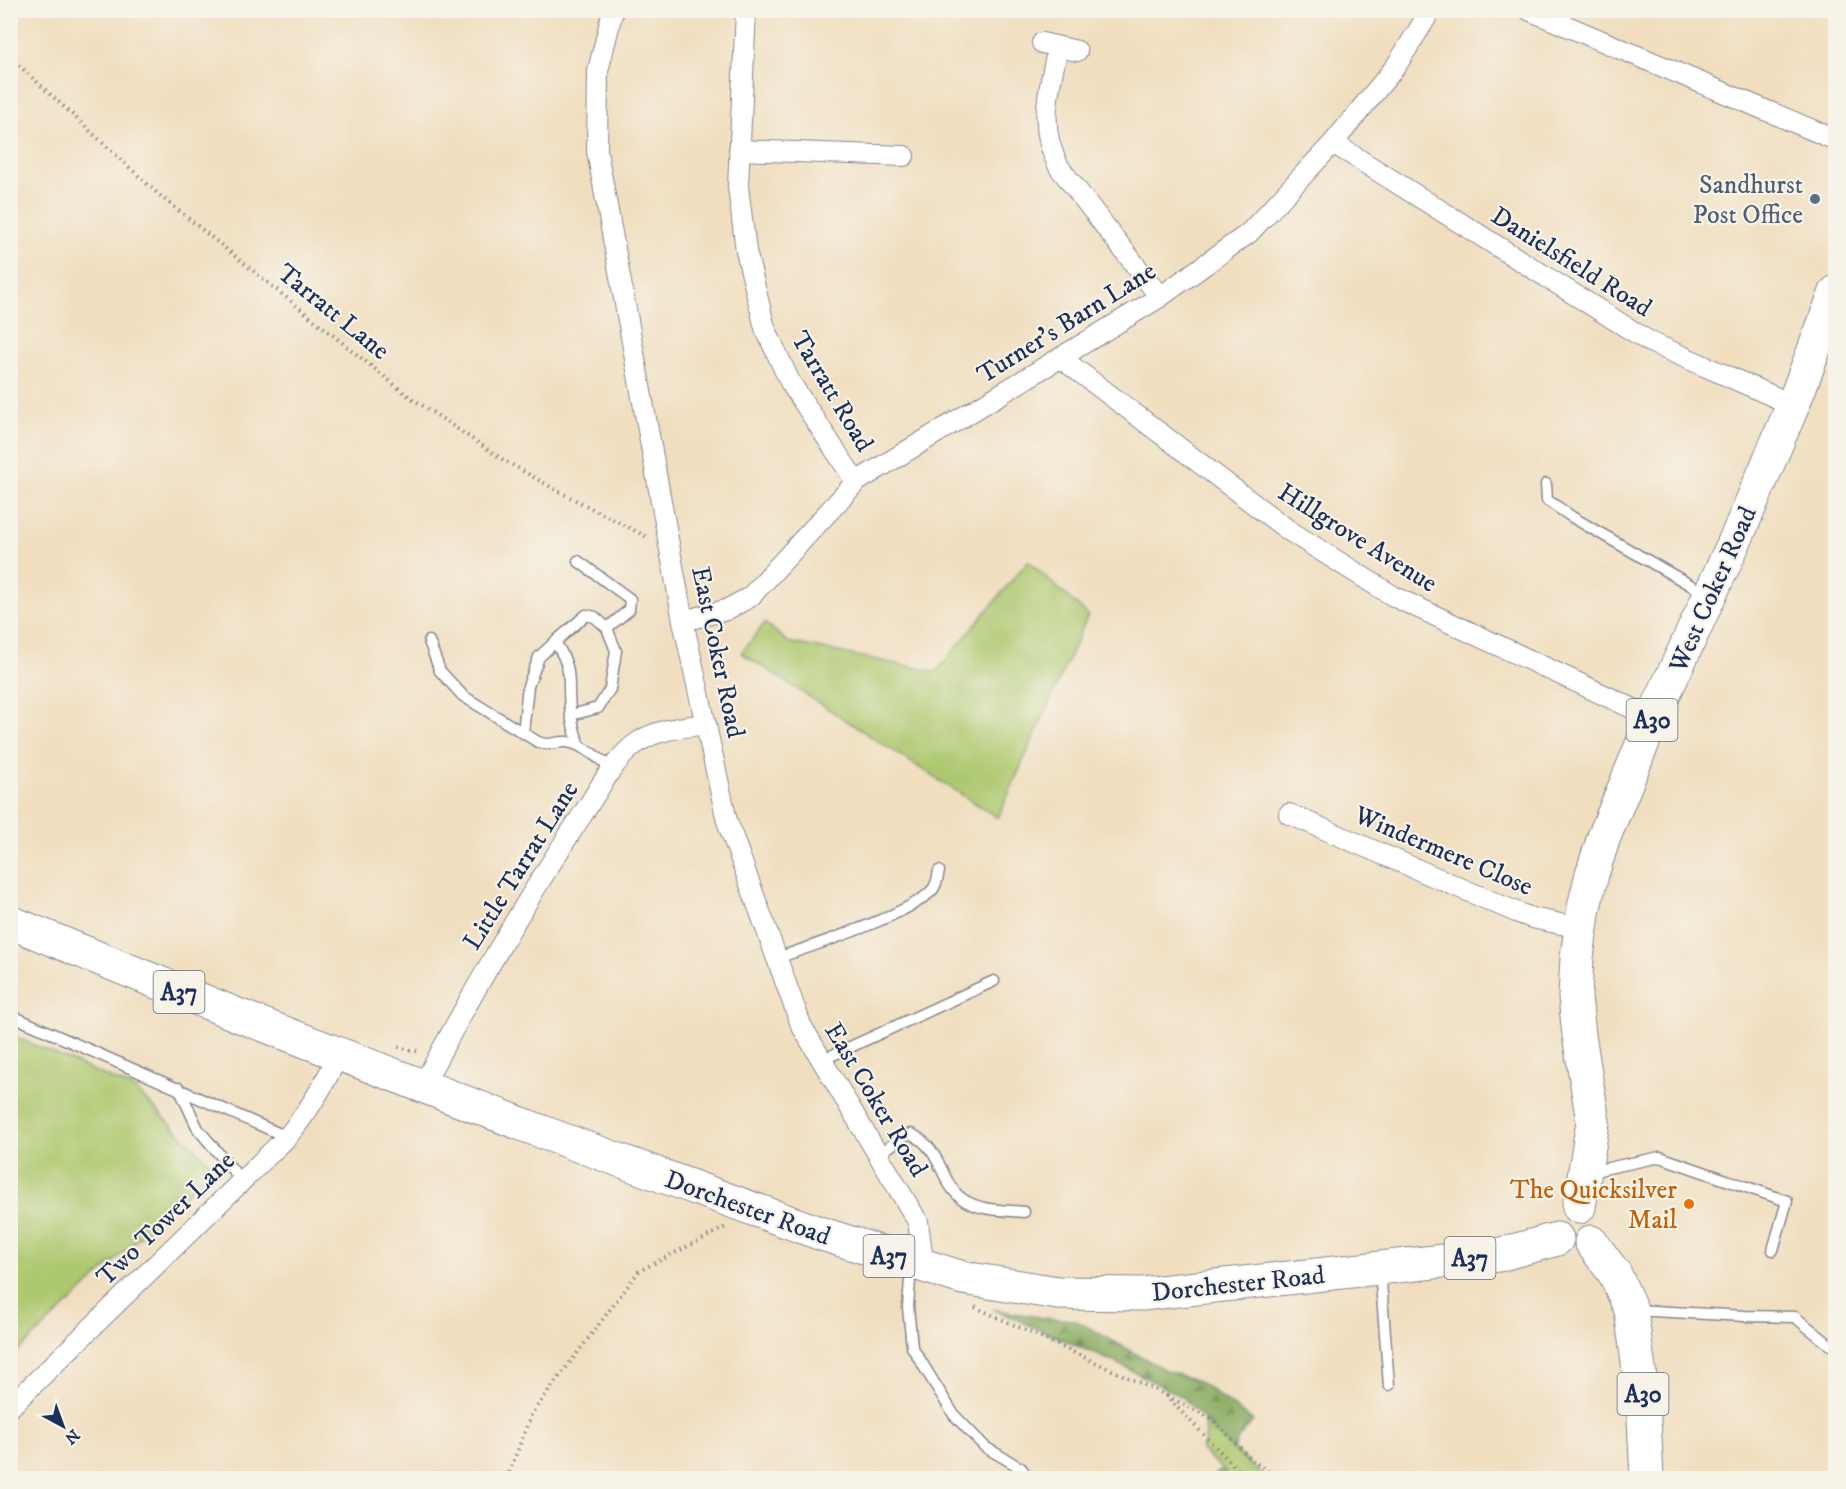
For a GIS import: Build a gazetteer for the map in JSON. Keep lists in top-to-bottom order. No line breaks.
{"streets":{"highway":["West Coker Road","A30","A37","Dorchester Road"],"street":["Danielsfield Road","Turner's Barn Lane","Tarratt Road","Hillgrove Avenue","East Coker Road","Windermere Close","Little Tarrat Lane","Two Tower Lane"],"path":["Tarratt Lane"]},"crossings":[["Danielsfield Road","Turner's Barn Lane"],["Danielsfield Road","West Coker Road"],["Tarratt Lane","East Coker Road"],["Turner's Barn Lane","Tarratt Road"],["Turner's Barn Lane","Hillgrove Avenue"],["Turner's Barn Lane","East Coker Road"],["Hillgrove Avenue","West Coker Road"],["West Coker Road","A30"],["West Coker Road","Windermere Close"],["West Coker Road","Dorchester Road"],["East Coker Road","Little Tarrat Lane"],["East Coker Road","Dorchester Road"],["A30","Dorchester Road"],["Little Tarrat Lane","Dorchester Road"],["Dorchester Road","Two Tower Lane"]],"places":["Sandhurst Post Office","The Quicksilver Mail"],"north":"bottom right"}
